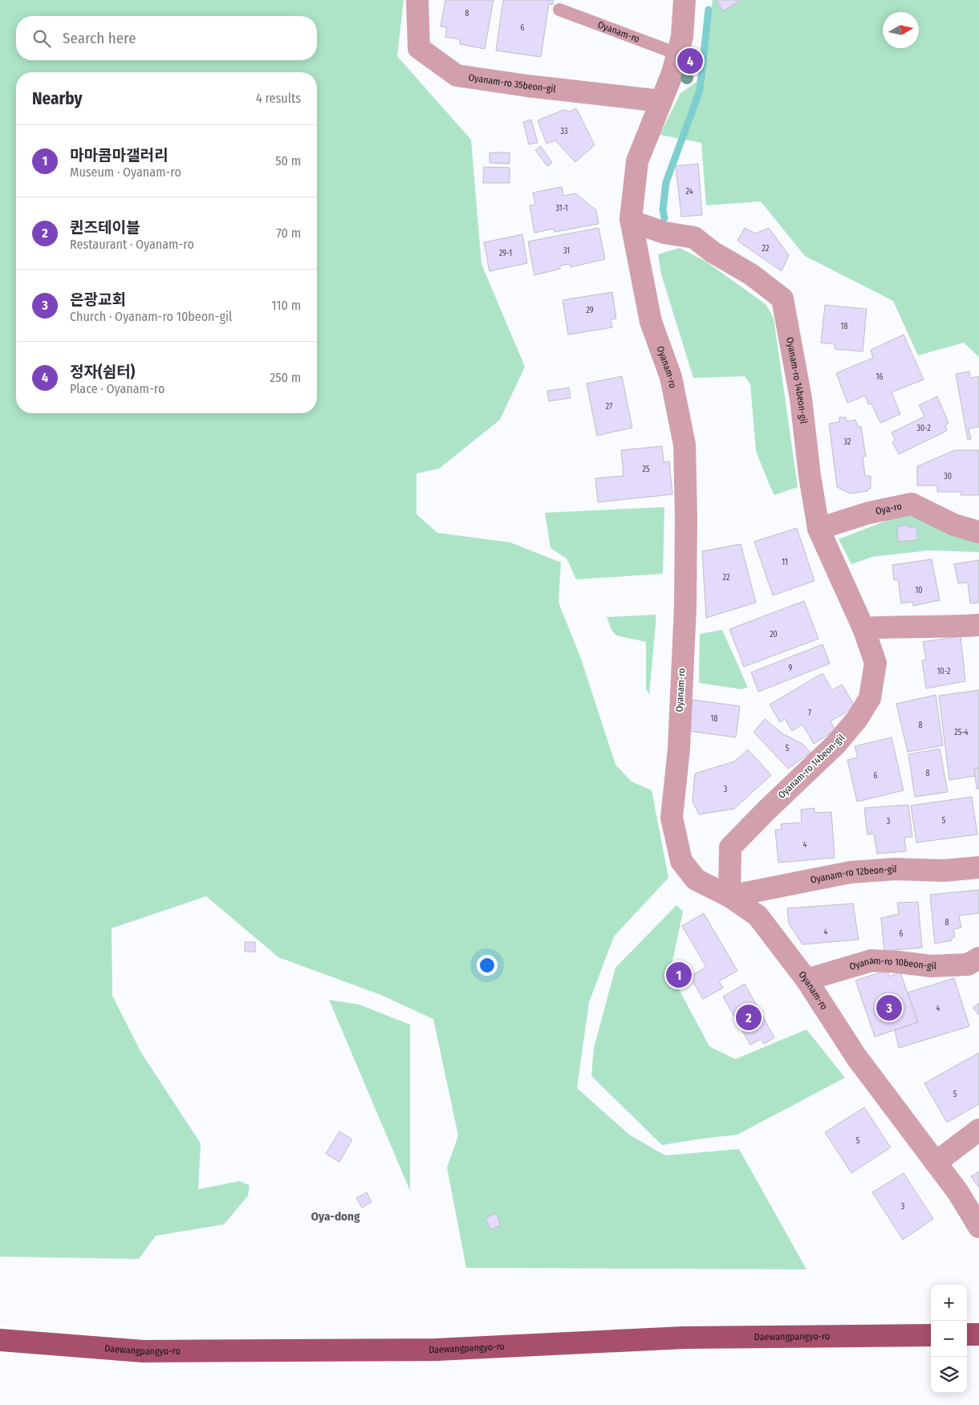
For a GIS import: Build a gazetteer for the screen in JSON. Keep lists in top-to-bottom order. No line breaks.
{"streets":{"main road":["Daewangpangyo-ro"],"street":["Oyanam-ro","Oyanam-ro 35beon-gil","Oyanam-ro 14beon-gil","Oya-ro","Oyanam-ro 12beon-gil","Oyanam-ro 10beon-gil"]},"crossings":[["Oyanam-ro","Oyanam-ro 35beon-gil"],["Oyanam-ro","Oyanam-ro 14beon-gil"],["Oyanam-ro","Oyanam-ro 12beon-gil"],["Oyanam-ro","Oyanam-ro 10beon-gil"],["Oyanam-ro 14beon-gil","Oya-ro"],["Oyanam-ro 14beon-gil","Oyanam-ro 12beon-gil"]],"districts":["Oya-dong"],"house_numbers":["8","6","33","24","31-1","22","31","29-1","29","18","16","27","30-2","32","25","30","11","22","10","20","9","10-2","7","18","8","25-4","5","8","6","3","5","3","4","8","4","6","4","5","5","3"],"north":"right","page":{"search":"Search here","pins":["4","1","3","2"],"heading":["Nearby","4 results"],"list":[{"mark":"1","name":"마마콤마갤러리","note":"Museum · Oyanam-ro","value":"50 m"},{"mark":"2","name":"퀸즈테이블","note":"Restaurant · Oyanam-ro","value":"70 m"},{"mark":"3","name":"은광교회","note":"Church · Oyanam-ro 10beon-gil","value":"110 m"},{"mark":"4","name":"정자(쉼터)","note":"Place · Oyanam-ro","value":"250 m"}],"map_buttons":["+","−"]}}
